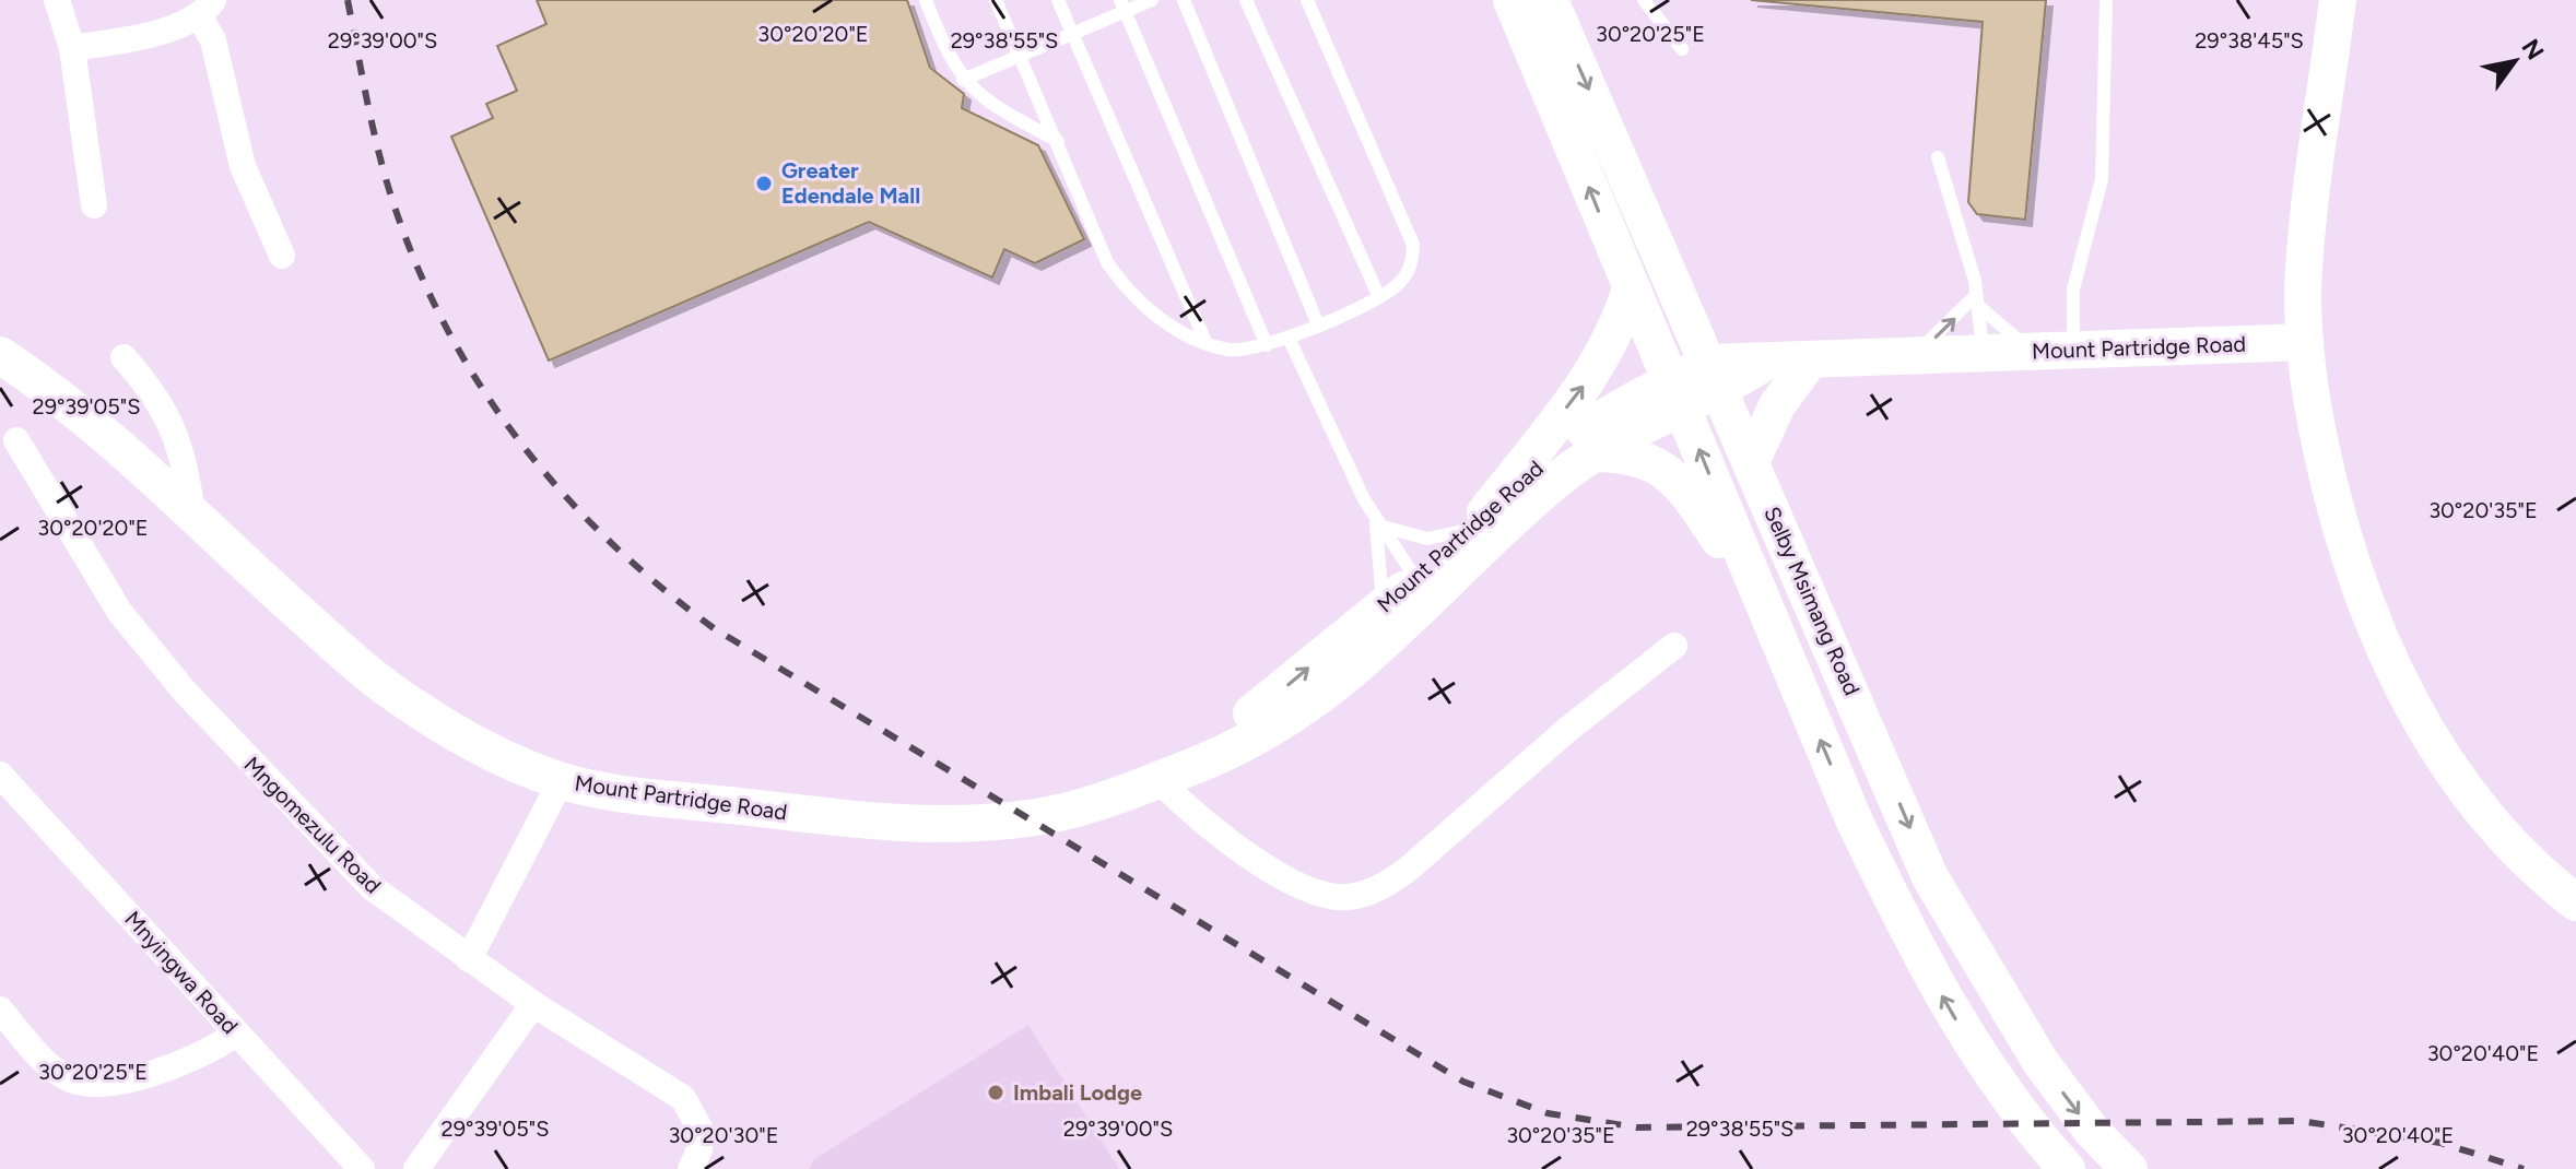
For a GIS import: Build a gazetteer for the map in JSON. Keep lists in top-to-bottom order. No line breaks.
{"streets":{"street":["Mount Partridge Road","Selby Msimang Road","Mngomezulu Road","Mnyingwa Road"]},"crossings":[["Mount Partridge Road","Selby Msimang Road"]],"places":["Greater Edendale Mall","Imbali Lodge"],"north":"top right","coordinates":["30°20'20\"E","30°20'25\"E","29°39'00\"S","29°38'55\"S","29°38'45\"S","29°39'05\"S","30°20'35\"E","30°20'40\"E","30°20'30\"E"]}
